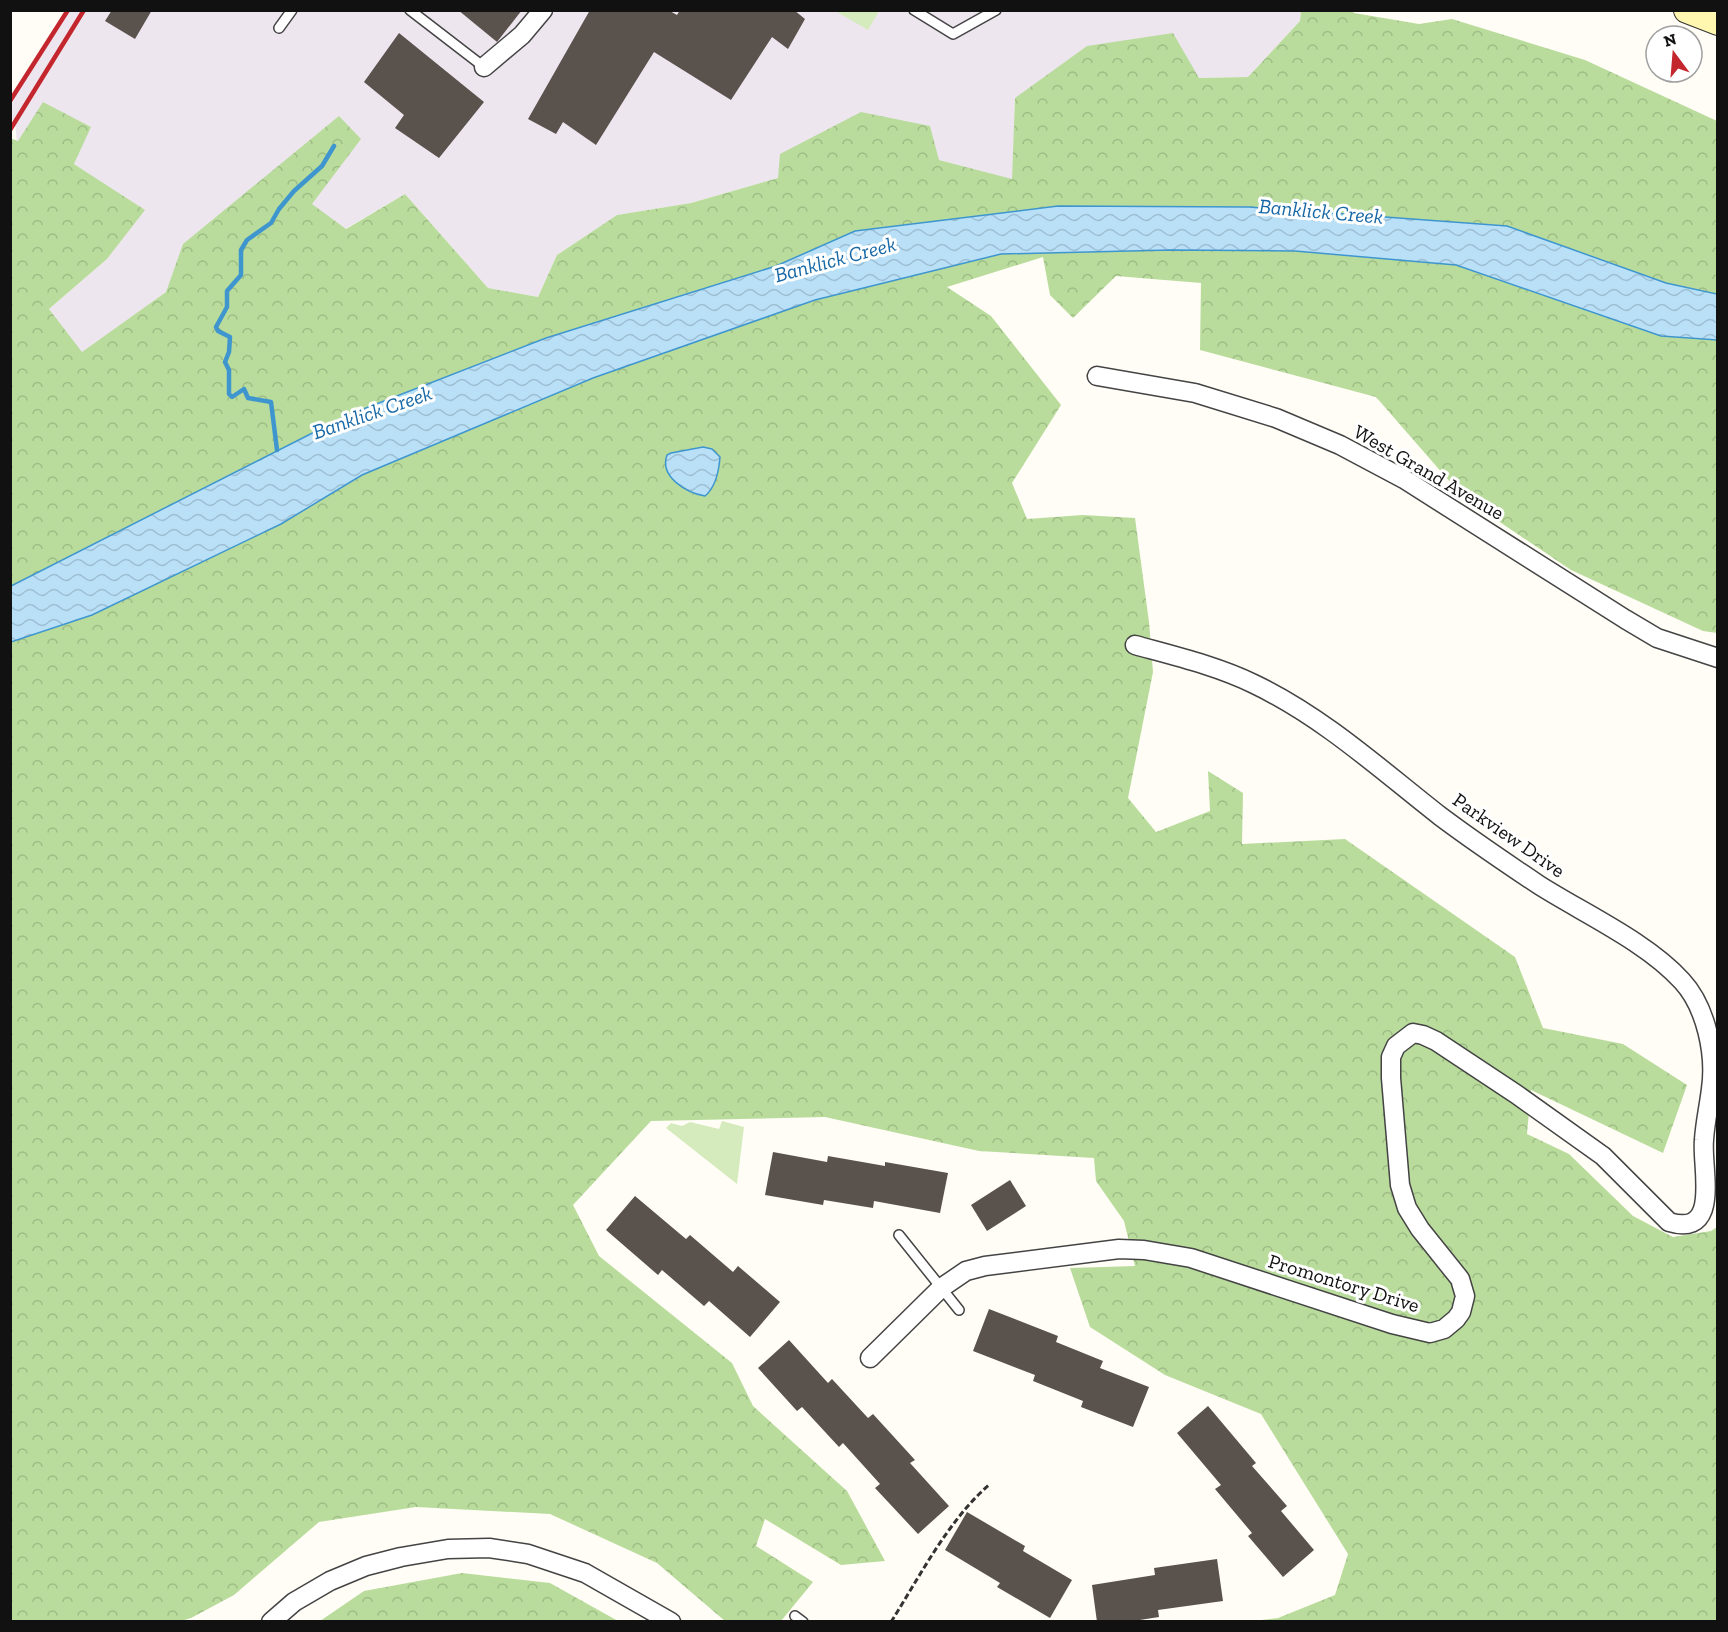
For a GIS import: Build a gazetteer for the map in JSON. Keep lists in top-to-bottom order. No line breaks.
{"streets":{"street":["West Grand Avenue","Parkview Drive","Promontory Drive"]},"crossings":[["Parkview Drive","Promontory Drive"]],"water":["Banklick Creek"],"north":"top"}
